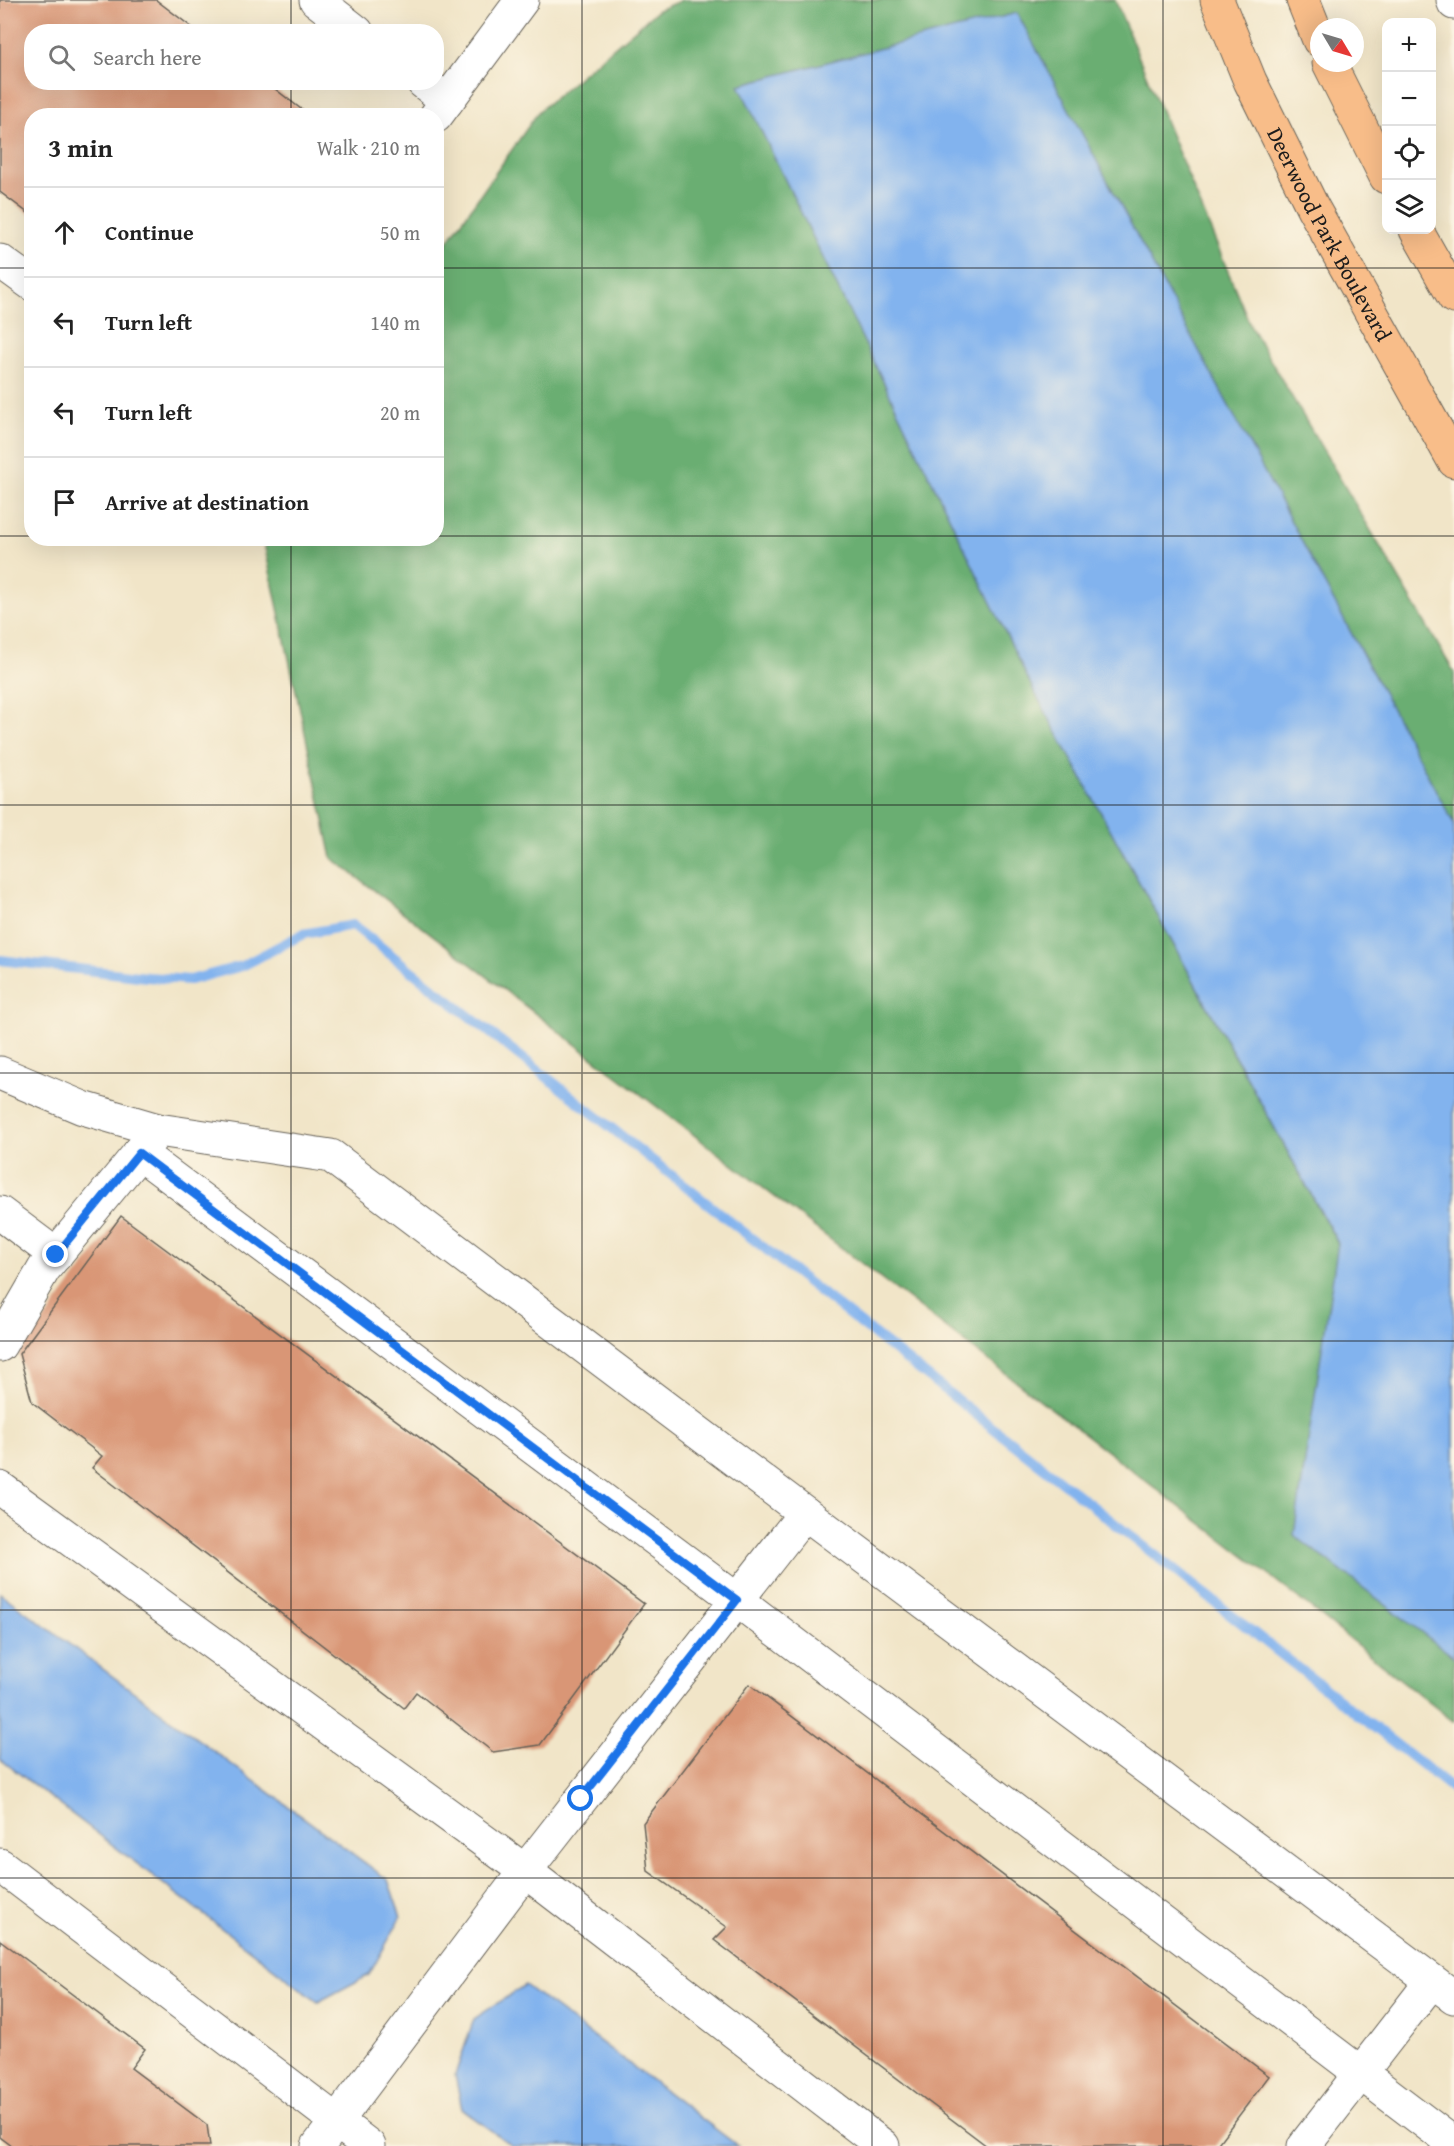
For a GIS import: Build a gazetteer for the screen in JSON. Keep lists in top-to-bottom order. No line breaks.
{"streets":{"main road":["Deerwood Park Boulevard"]},"north":"bottom right","page":{"map_buttons":["+","−"],"search":"Search here","heading":["3 min","Walk · 210 m"],"list":[["Continue","50 m"],["Turn left","140 m"],["Turn left","20 m"],"Arrive at destination"]}}
